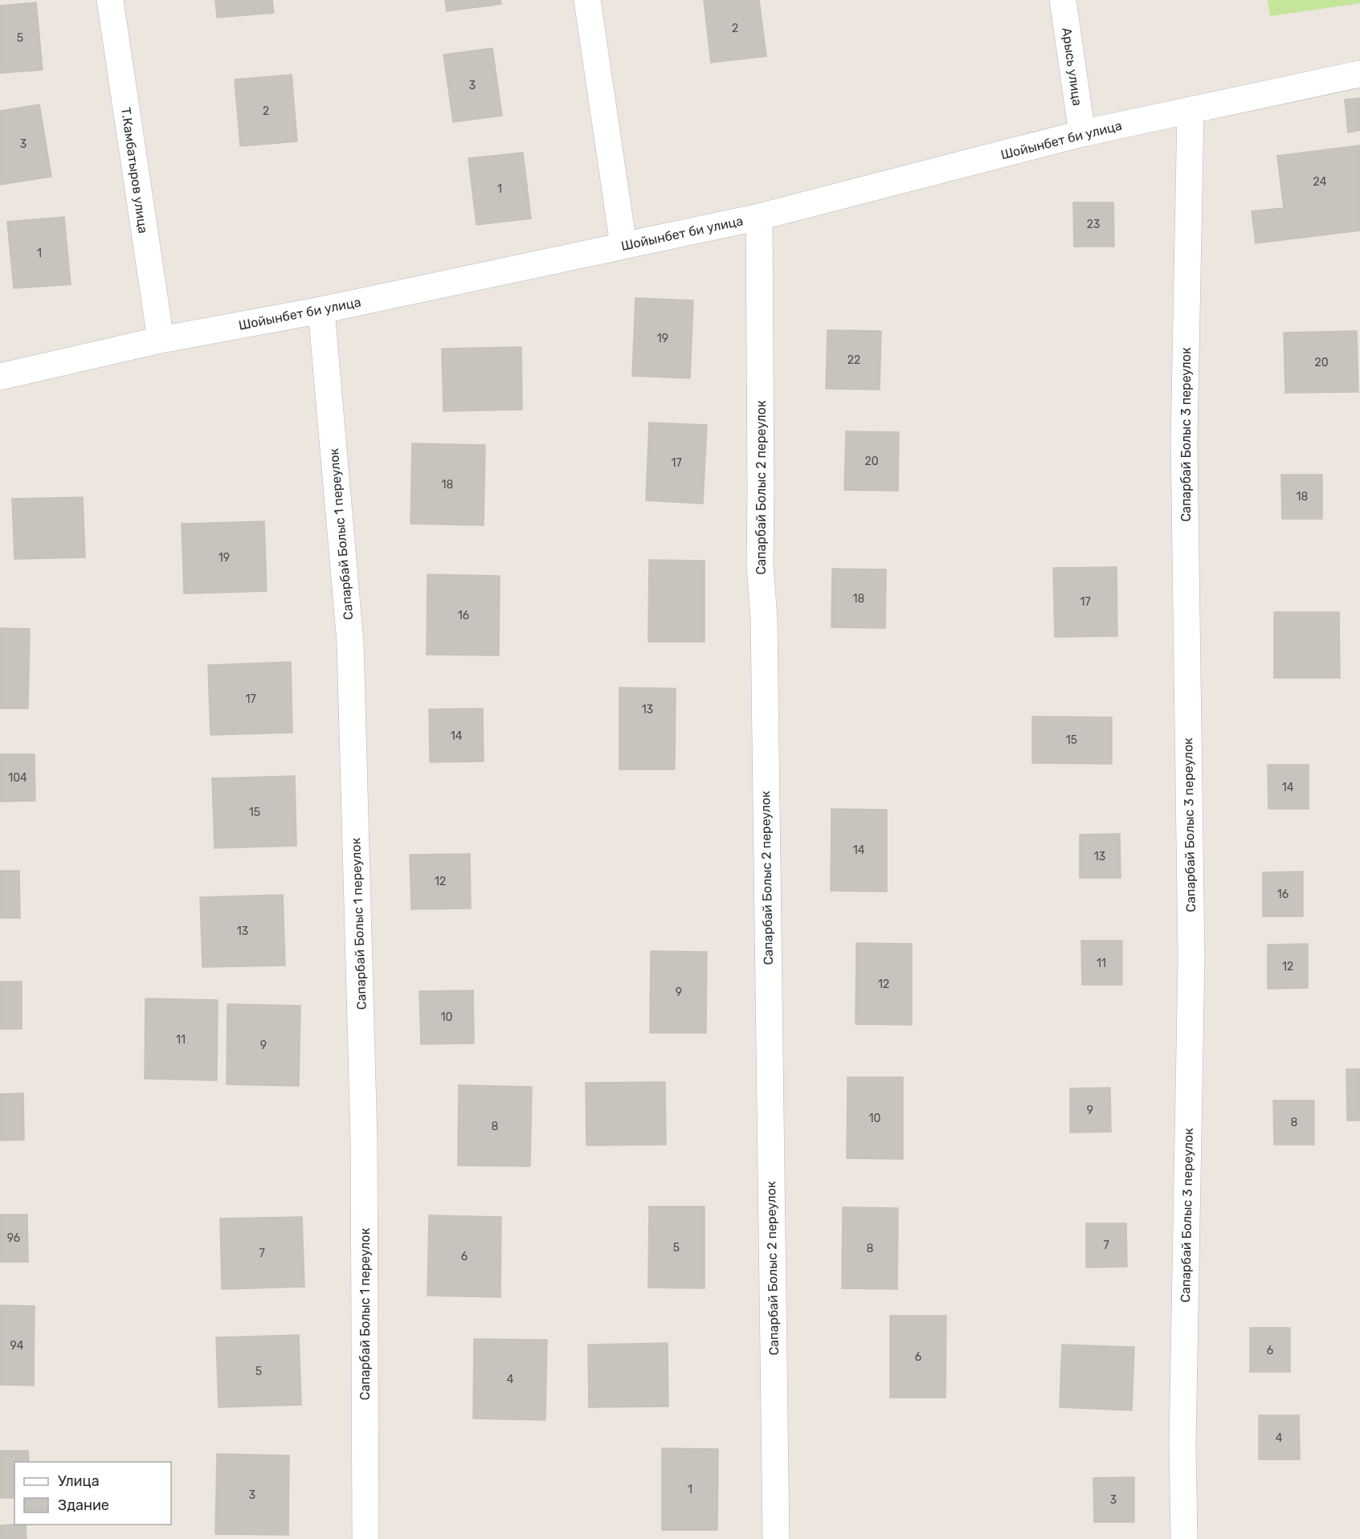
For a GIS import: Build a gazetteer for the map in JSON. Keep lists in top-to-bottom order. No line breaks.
{"streets":{"street":["Арысь улица","Шойынбет би улица","Т.Камбатыров улица","Сапарбай Болыс 3 переулок","Сапарбай Болыс 2 переулок","Сапарбай Болыс 1 переулок"]},"crossings":[["Арысь улица","Шойынбет би улица"],["Шойынбет би улица","Т.Камбатыров улица"],["Шойынбет би улица","Сапарбай Болыс 3 переулок"],["Шойынбет би улица","Сапарбай Болыс 2 переулок"],["Шойынбет би улица","Сапарбай Болыс 1 переулок"]],"house_numbers":["2","5","3","2","3","24","1","23","1","19","22","20","20","17","18","18","19","18","17","16","17","13","14","15","104","14","15","14","13","12","16","13","11","12","12","9","10","11","9","9","10","8","8","96","7","5","8","7","6","94","6","6","5","4","4","1","3","3"],"legend":["Улица","Здание"]}
